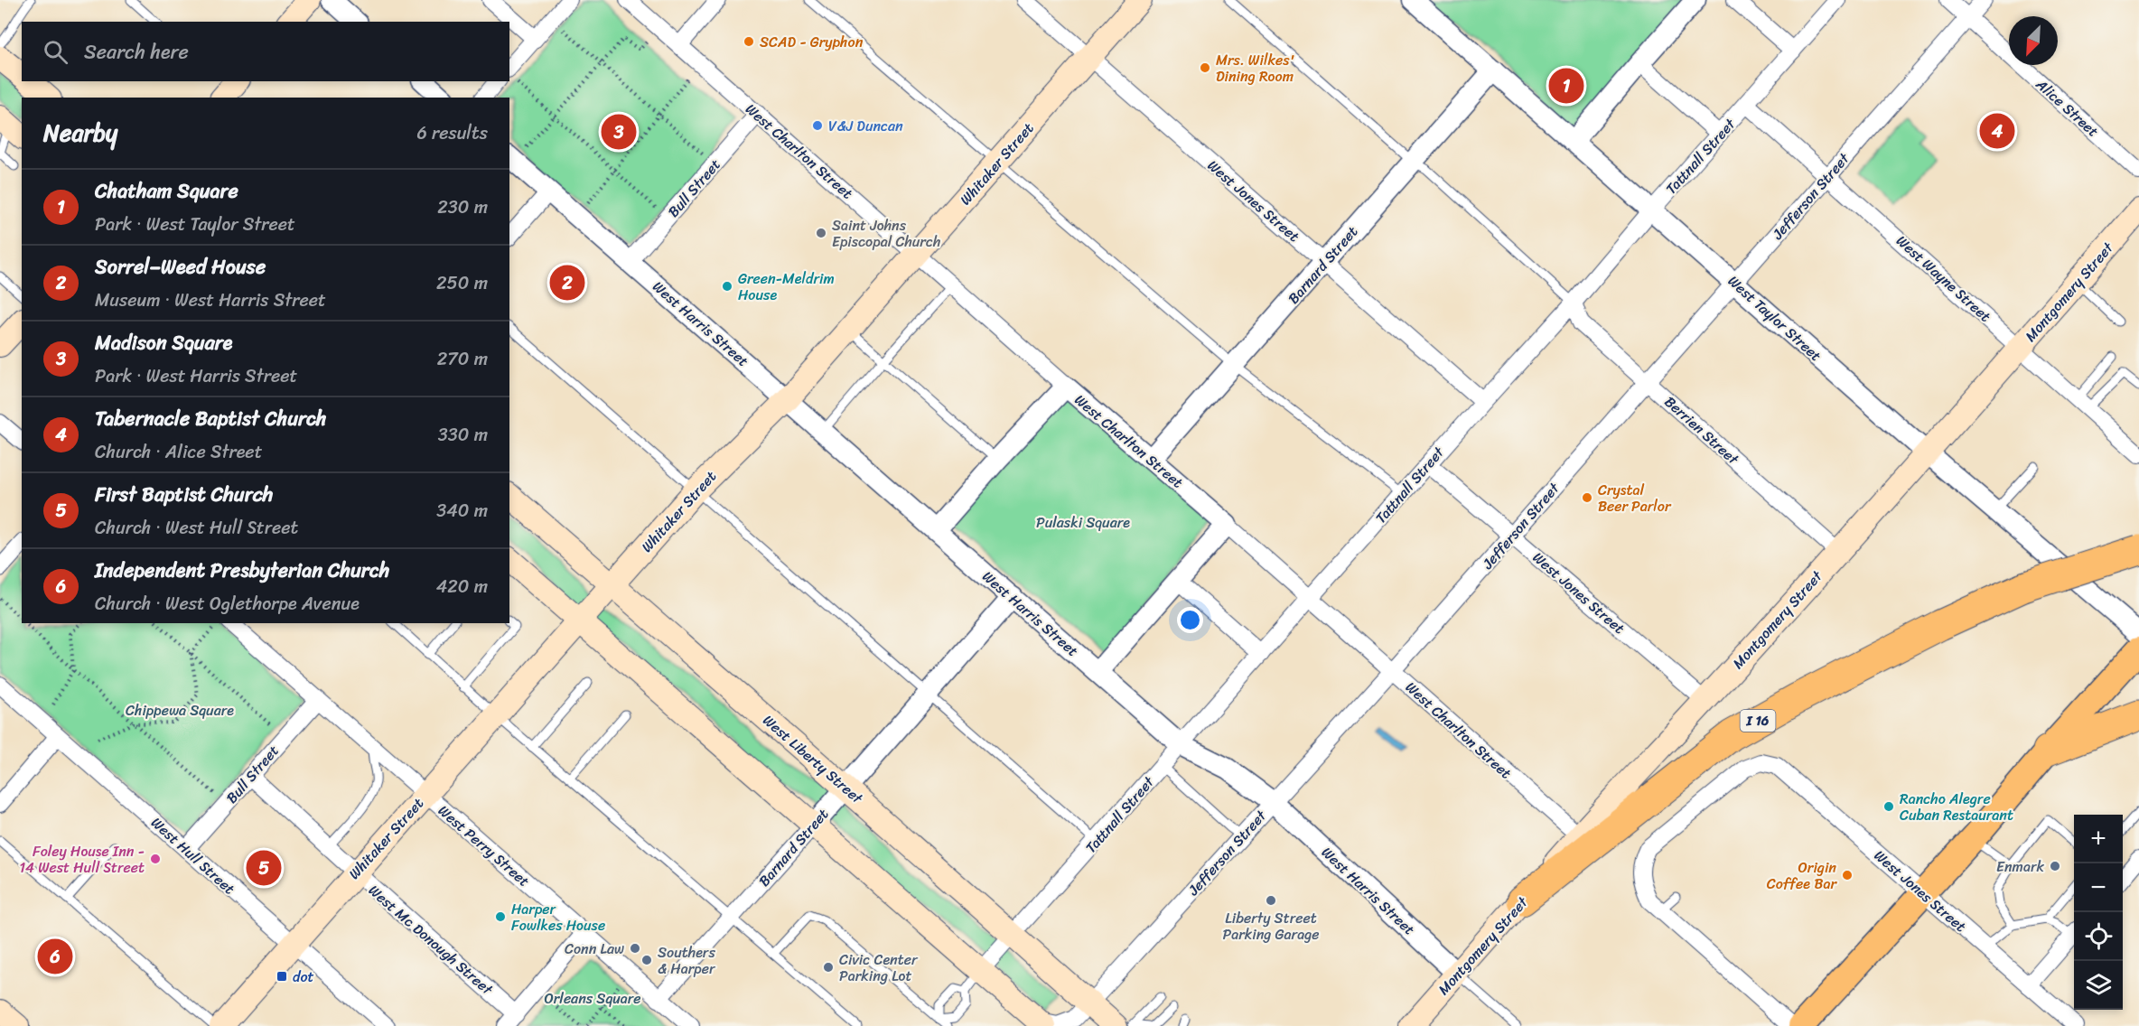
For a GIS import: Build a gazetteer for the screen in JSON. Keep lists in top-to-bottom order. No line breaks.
{"streets":{"highway":["I 16"],"main road":["Whitaker Street","Montgomery Street","West Liberty Street"],"street":["Alice Street","West Charlton Street","Tattnall Street","Bull Street","Jefferson Street","West Jones Street","Barnard Street","West Wayne Street","West Taylor Street","West Harris Street","Berrien Street","West Perry Street","West Hull Street","West Mc Donough Street"]},"crossings":[["Alice Street","Jefferson Street"],["West Charlton Street","Tattnall Street"],["West Charlton Street","Whitaker Street"],["West Charlton Street","Bull Street"],["West Charlton Street","Jefferson Street"],["West Charlton Street","Barnard Street"],["West Charlton Street","Montgomery Street"],["Tattnall Street","West Jones Street"],["Tattnall Street","West Wayne Street"],["Tattnall Street","West Taylor Street"],["Tattnall Street","West Harris Street"],["Tattnall Street","Berrien Street"],["Tattnall Street","West Liberty Street"],["Whitaker Street","West Jones Street"],["Whitaker Street","West Harris Street"],["Whitaker Street","West Liberty Street"],["Whitaker Street","West Perry Street"],["Whitaker Street","West Hull Street"],["Whitaker Street","West Mc Donough Street"],["Bull Street","West Harris Street"],["Bull Street","West Perry Street"],["Bull Street","West Hull Street"],["Bull Street","West Mc Donough Street"],["Jefferson Street","West Jones Street"],["Jefferson Street","West Wayne Street"],["Jefferson Street","West Taylor Street"],["Jefferson Street","West Harris Street"],["Jefferson Street","Berrien Street"],["Jefferson Street","West Liberty Street"],["West Jones Street","Barnard Street"],["West Jones Street","Montgomery Street"],["Barnard Street","West Taylor Street"],["Barnard Street","West Harris Street"],["Barnard Street","West Liberty Street"],["Barnard Street","West Perry Street"],["West Wayne Street","Montgomery Street"],["Montgomery Street","West Taylor Street"],["Montgomery Street","West Harris Street"],["Montgomery Street","Berrien Street"],["Montgomery Street","I 16"]],"parks":["Pulaski Square","Chippewa Square","Orleans Square"],"places":{"other":["SCAD - Gryphon","Mrs. Wilkes' Dining Room","V&J Duncan","Saint Johns Episcopal Church","Green-Meldrim House","Crystal Beer Parlor","Rancho Alegre Cuban Restaurant","Foley House Inn - 14 West Hull Street","Enmark","Origin Coffee Bar","Liberty Street Parking Garage","Harper Fowlkes House","Conn Law","Southers & Harper","Civic Center Parking Lot"],"transit":["dot"]},"north":"bottom left","page":{"search":"Search here","pins":["1","4","3","2","5","6"],"heading":["Nearby","6 results"],"list":[{"mark":"1","name":"Chatham Square","note":"Park · West Taylor Street","value":"230 m"},{"mark":"2","name":"Sorrel–Weed House","note":"Museum · West Harris Street","value":"250 m"},{"mark":"3","name":"Madison Square","note":"Park · West Harris Street","value":"270 m"},{"mark":"4","name":"Tabernacle Baptist Church","note":"Church · Alice Street","value":"330 m"},{"mark":"5","name":"First Baptist Church","note":"Church · West Hull Street","value":"340 m"},{"mark":"6","name":"Independent Presbyterian Church","note":"Church · West Oglethorpe Avenue","value":"420 m"}],"map_buttons":["+","−"]}}
